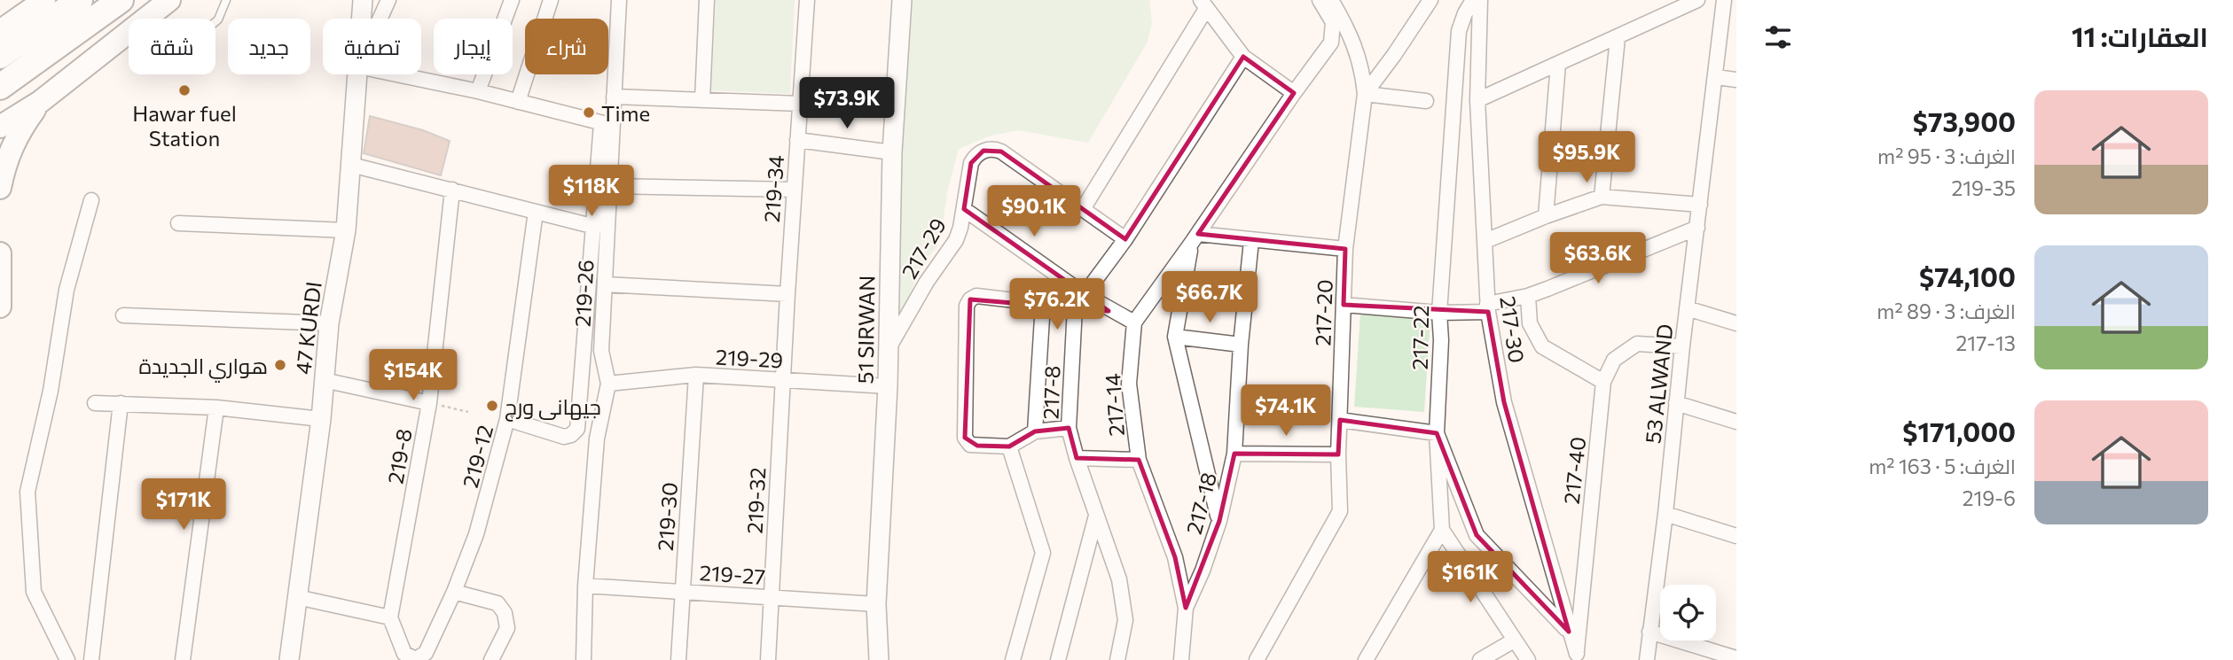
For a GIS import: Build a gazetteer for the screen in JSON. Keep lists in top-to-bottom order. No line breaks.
{"streets":{"main road":["47 KURDI","51 SIRWAN"],"street":["219-34","217-29","219-26","217-20","217-30","217-22","219-29","53 ALWAND","217-8","217-14","219-8","219-12","217-40","219-32","217-18","219-30","219-27"]},"crossings":[["219-34","219-29"],["219-34","219-32"],["217-29","51 SIRWAN"],["219-26","219-29"],["219-26","219-27"],["51 SIRWAN","219-29"],["51 SIRWAN","219-27"],["217-30","217-40"],["219-29","219-32"],["219-29","219-30"],["53 ALWAND","217-40"],["217-14","217-18"],["219-32","219-27"],["219-30","219-27"]],"places":["Hawar fuel Station","Time","هواري الجديدة","جیهانی ورچ"],"page":{"heading":"العقارات: 11","chip":["شراء","إيجار","تصفية","جديد","شقة"],"list":[{"name":"$73,900","note":"الغرف: 3 · 95 m² · 219-35"},{"name":"$74,100","note":"الغرف: 3 · 89 m² · 217-13"},{"name":"$171,000","note":"الغرف: 5 · 163 m² · 219-6"}],"price":["$73.9K","$95.9K","$118K","$90.1K","$63.6K","$66.7K","$76.2K","$154K","$74.1K","$171K","$161K"]}}
